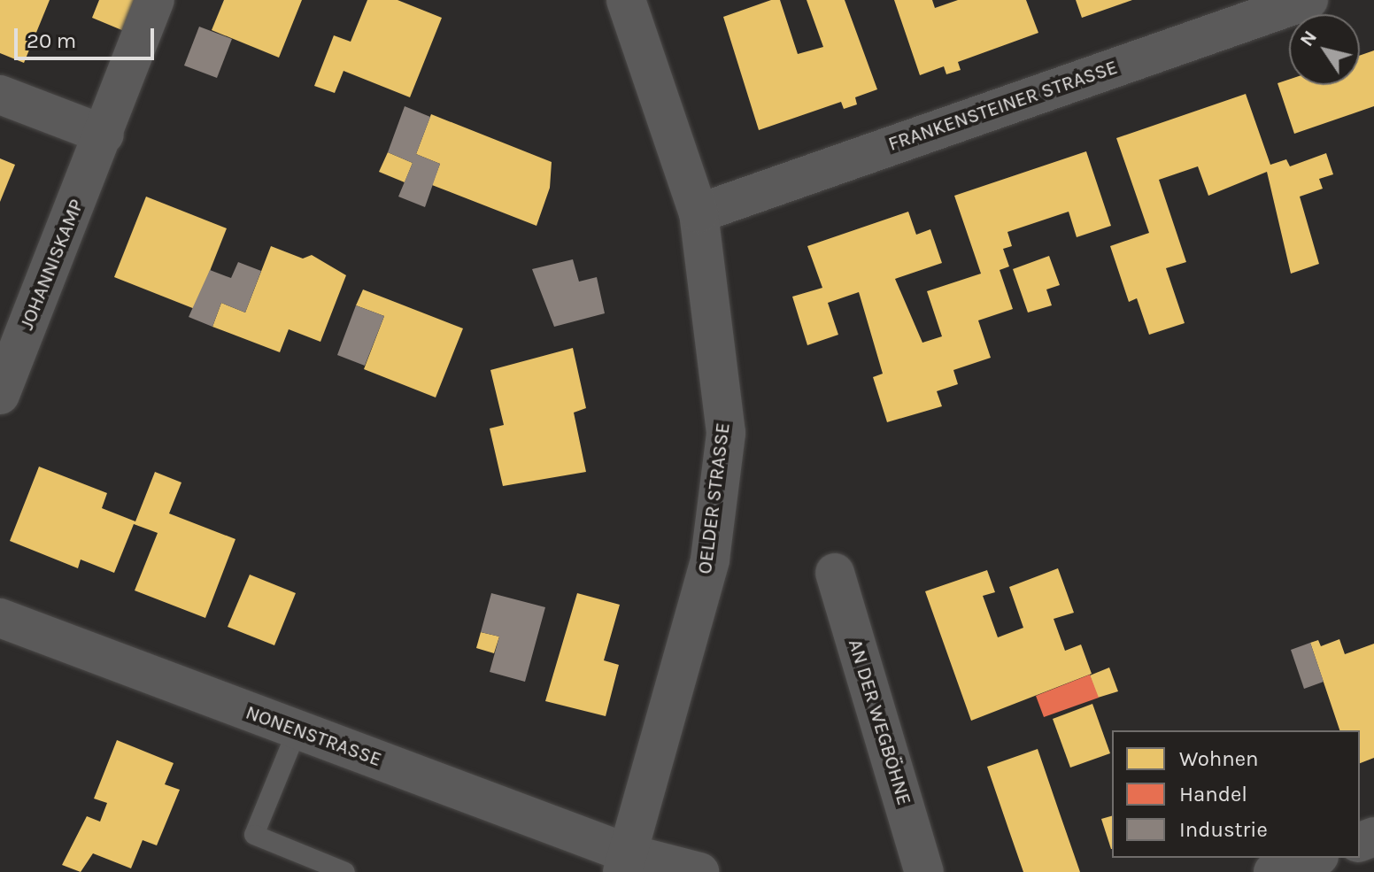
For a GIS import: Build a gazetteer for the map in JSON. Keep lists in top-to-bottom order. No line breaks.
{"streets":{"street":["FRANKENSTEINER STRASSE","JOHANNISKAMP","OELDER STRASSE","AN DER WEGBÖHNE","NONENSTRASSE"]},"crossings":[["FRANKENSTEINER STRASSE","OELDER STRASSE"],["OELDER STRASSE","NONENSTRASSE"]],"legend":["Wohnen","Handel","Industrie"],"scale_bar":"20 m","north":"top left"}
